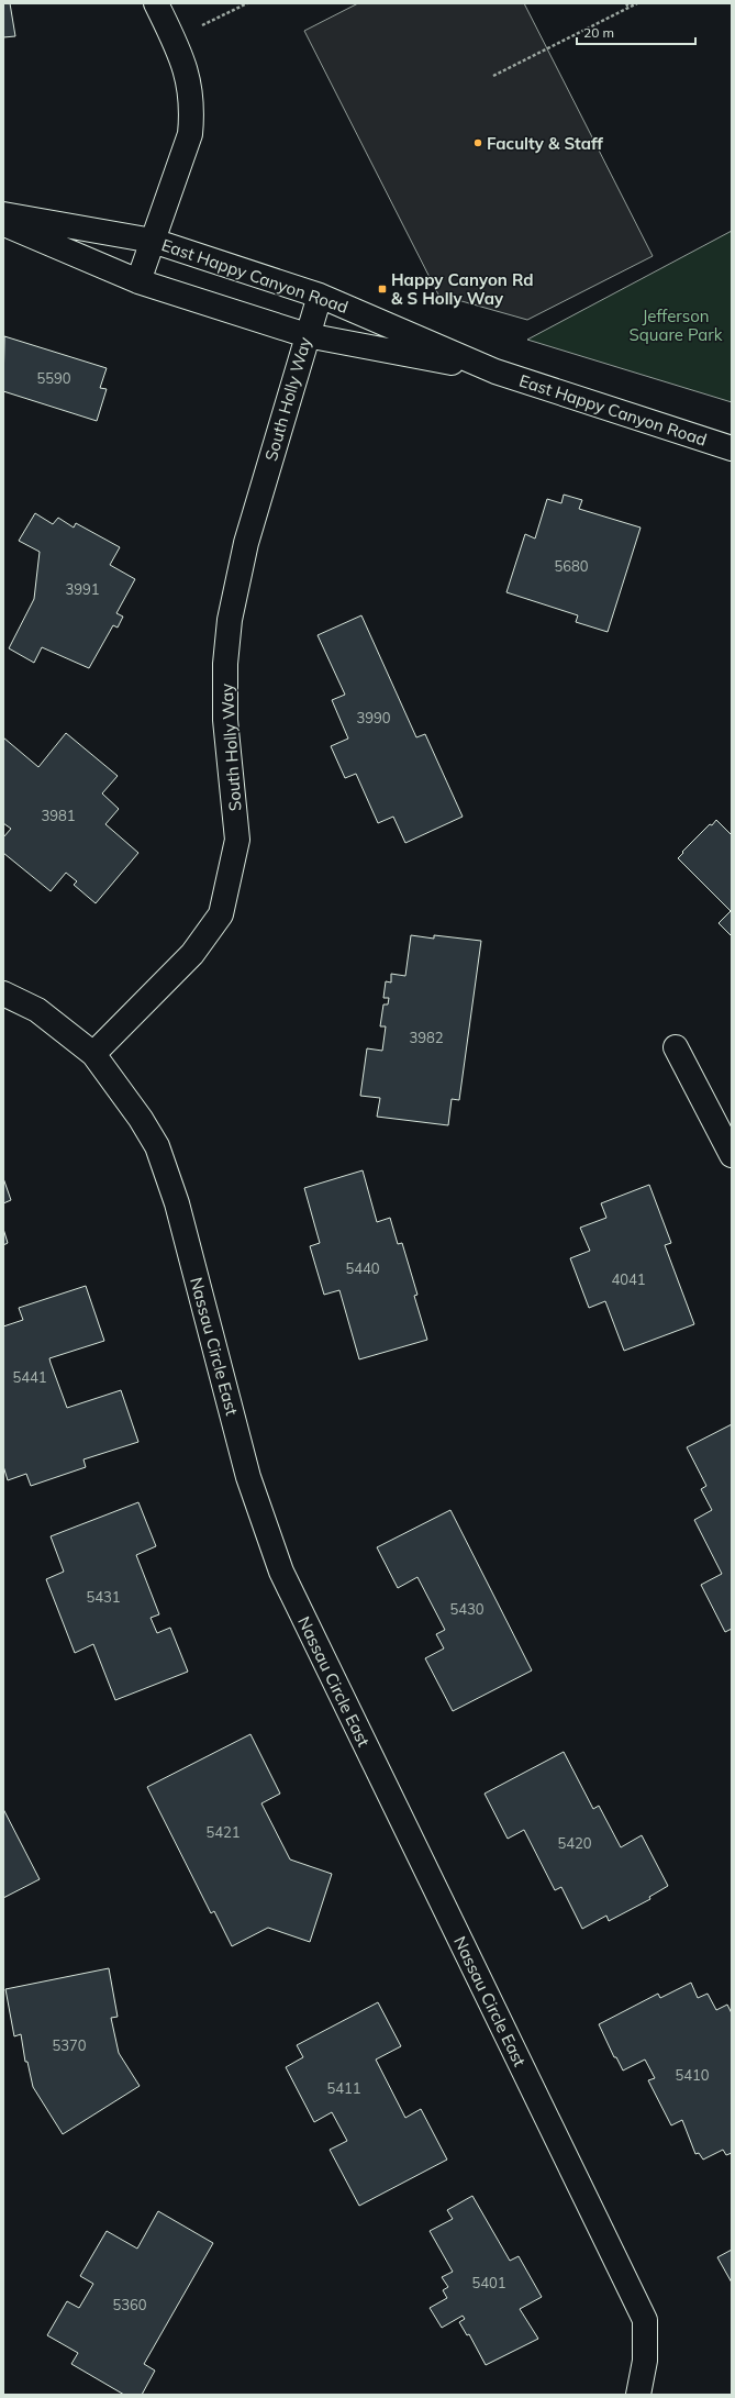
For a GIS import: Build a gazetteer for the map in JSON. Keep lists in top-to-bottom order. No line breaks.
{"streets":{"street":["East Happy Canyon Road","South Holly Way","Nassau Circle East"]},"crossings":[["East Happy Canyon Road","South Holly Way"],["South Holly Way","Nassau Circle East"]],"parks":["Jefferson Square Park"],"places":{"other":["Faculty & Staff"],"transit":["Happy Canyon Rd & S Holly Way"]},"house_numbers":["5590","5680","3991","3990","3981","3982","5440","4041","5441","5431","5430","5421","5420","5370","5410","5411","5401","5360"],"scale_bar":"20 m"}
